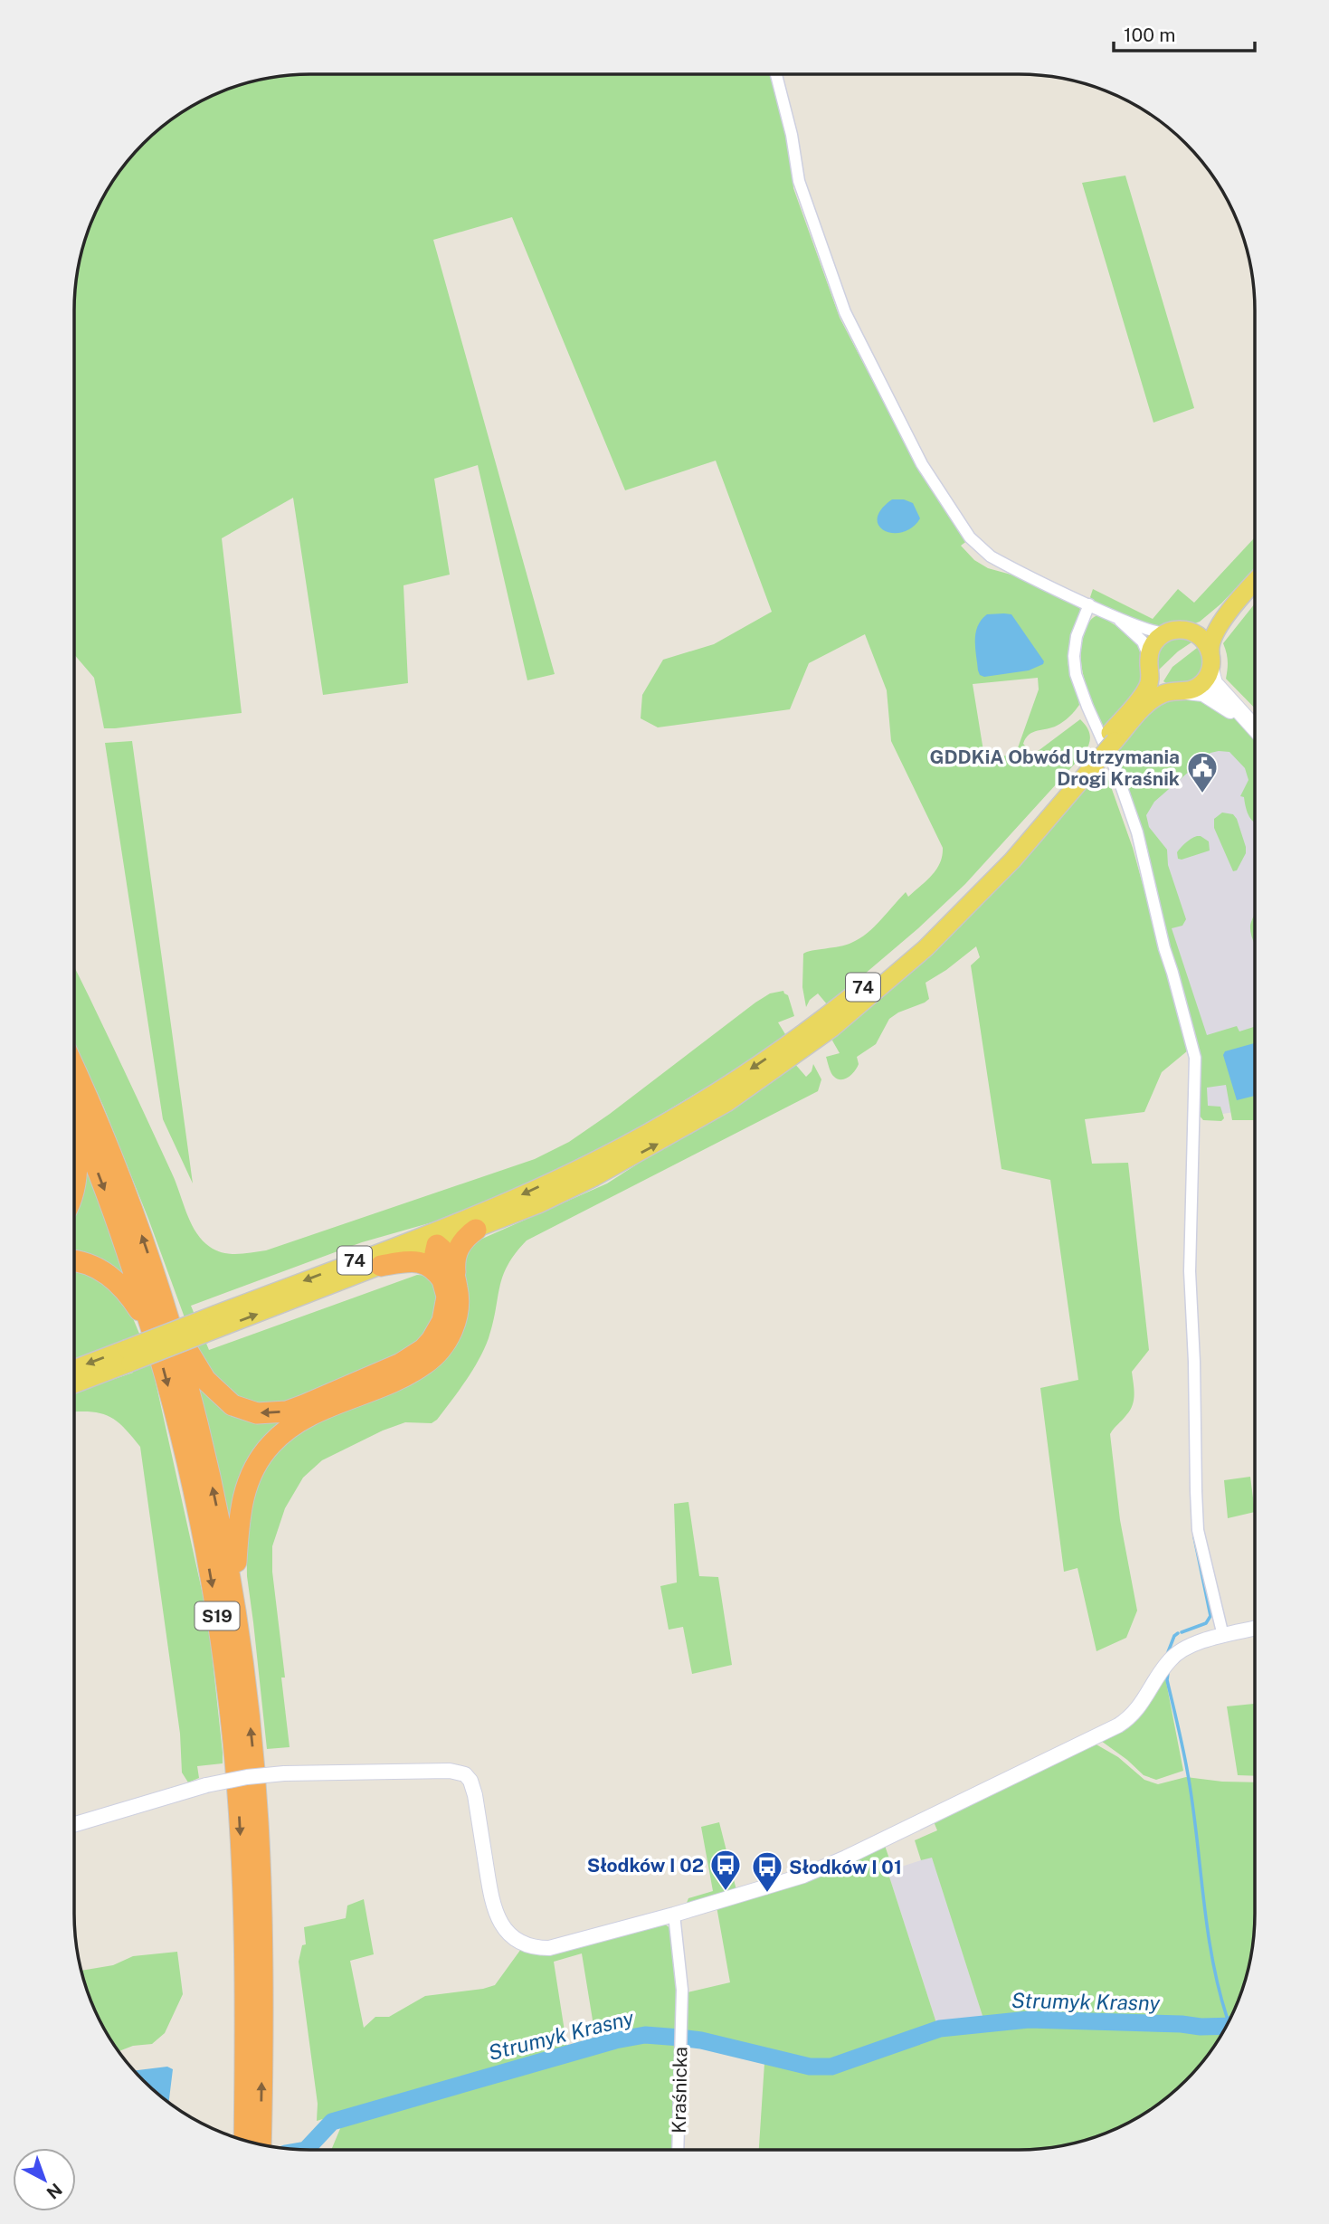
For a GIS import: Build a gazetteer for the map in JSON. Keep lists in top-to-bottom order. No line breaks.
{"streets":{"highway":["S19"],"main road":["74"],"street":["Kraśnicka"]},"water":["Strumyk Krasny"],"places":{"public building":["GDDKiA Obwód Utrzymania Drogi Kraśnik"],"bus stop":["Słodków I 02","Słodków I 01"]},"scale_bar":"100 m","north":"bottom right"}
